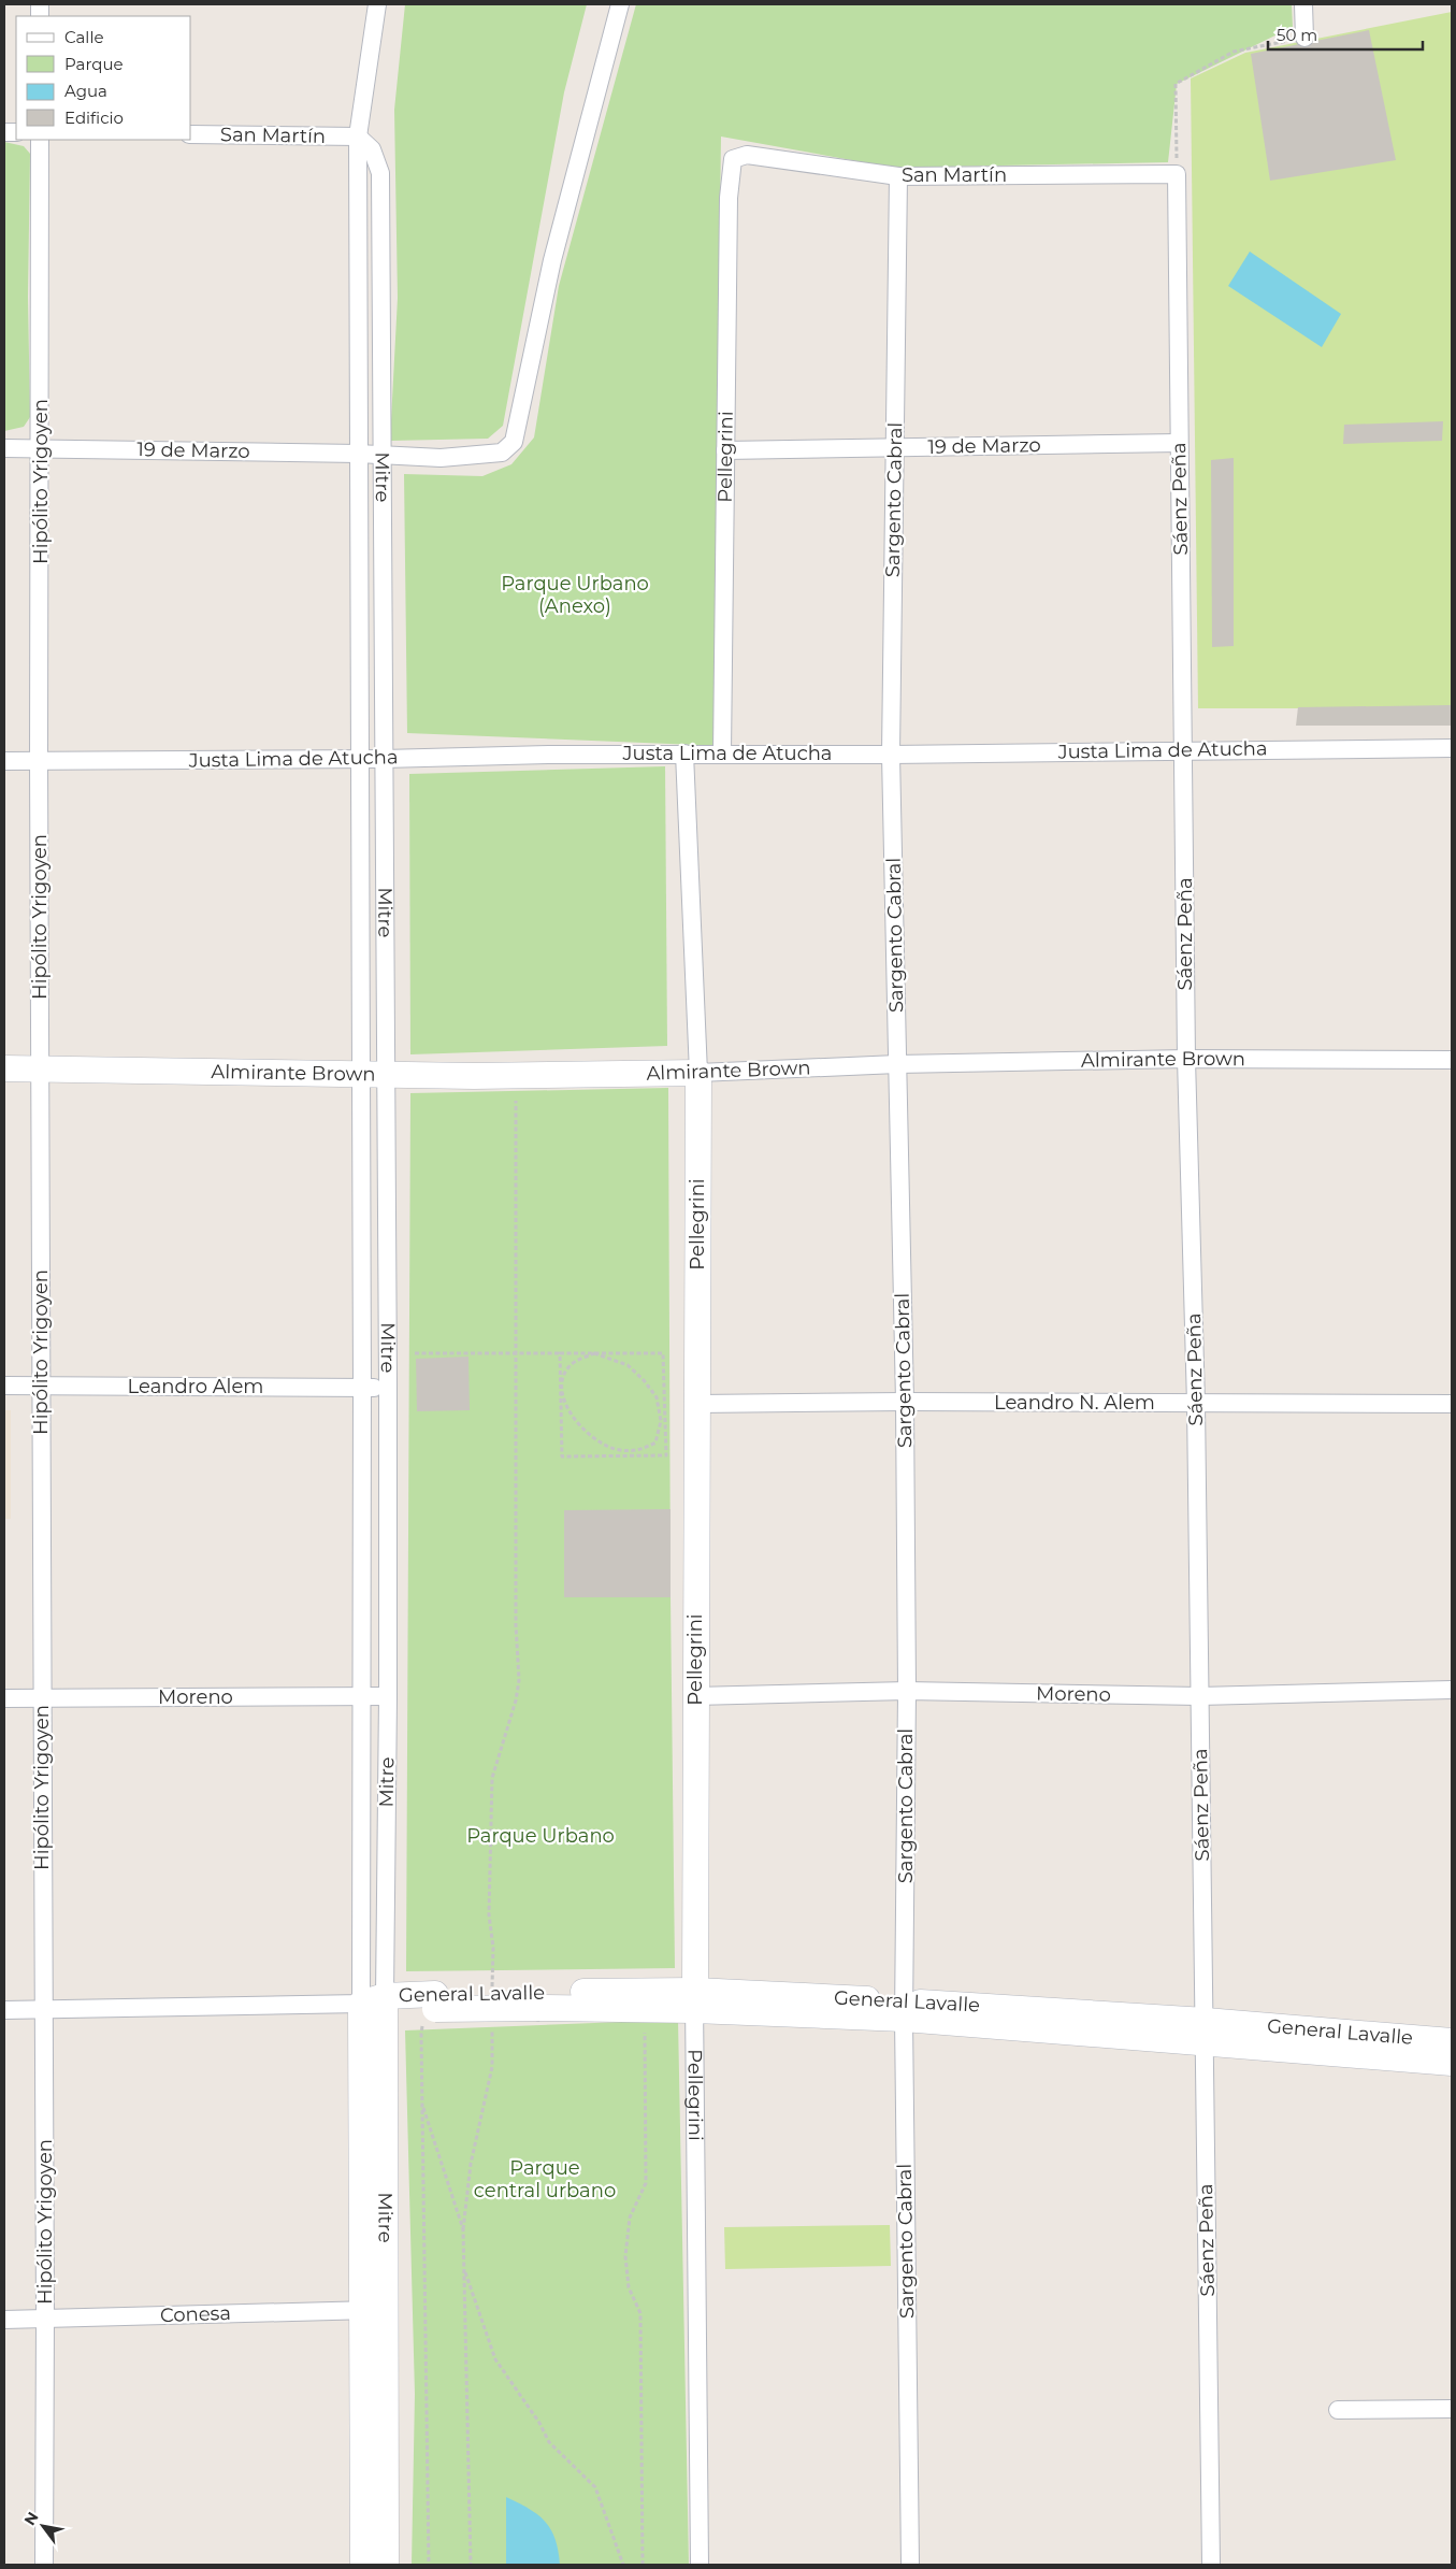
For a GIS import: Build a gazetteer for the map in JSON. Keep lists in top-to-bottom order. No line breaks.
{"streets":{"main road":["Pellegrini","Mitre","Almirante Brown","General Lavalle"],"street":["San Martín","19 de Marzo","Hipólito Yrigoyen","Sáenz Peña","Sargento Cabral","Justa Lima de Atucha","Leandro Alem","Leandro N. Alem","Moreno","Conesa"]},"crossings":[["San Martín","Pellegrini"],["San Martín","Mitre"],["San Martín","Sáenz Peña"],["San Martín","Sargento Cabral"],["19 de Marzo","Pellegrini"],["19 de Marzo","Mitre"],["19 de Marzo","Hipólito Yrigoyen"],["19 de Marzo","Sáenz Peña"],["19 de Marzo","Sargento Cabral"],["Pellegrini","Justa Lima de Atucha"],["Pellegrini","Almirante Brown"],["Pellegrini","Leandro N. Alem"],["Pellegrini","Moreno"],["Pellegrini","General Lavalle"],["Mitre","Justa Lima de Atucha"],["Mitre","Almirante Brown"],["Mitre","Leandro Alem"],["Mitre","Moreno"],["Mitre","General Lavalle"],["Mitre","Conesa"],["Hipólito Yrigoyen","Justa Lima de Atucha"],["Hipólito Yrigoyen","Almirante Brown"],["Hipólito Yrigoyen","Leandro Alem"],["Hipólito Yrigoyen","Moreno"],["Hipólito Yrigoyen","General Lavalle"],["Hipólito Yrigoyen","Conesa"],["Sáenz Peña","Justa Lima de Atucha"],["Sáenz Peña","Almirante Brown"],["Sáenz Peña","Leandro N. Alem"],["Sáenz Peña","Moreno"],["Sáenz Peña","General Lavalle"],["Sargento Cabral","Justa Lima de Atucha"],["Sargento Cabral","Almirante Brown"],["Sargento Cabral","Leandro N. Alem"],["Sargento Cabral","Moreno"],["Sargento Cabral","General Lavalle"]],"parks":["Parque Urbano (Anexo)","Parque Urbano","Parque central urbano"],"legend":["Calle","Parque","Agua","Edificio"],"scale_bar":"50 m","north":"top left"}
